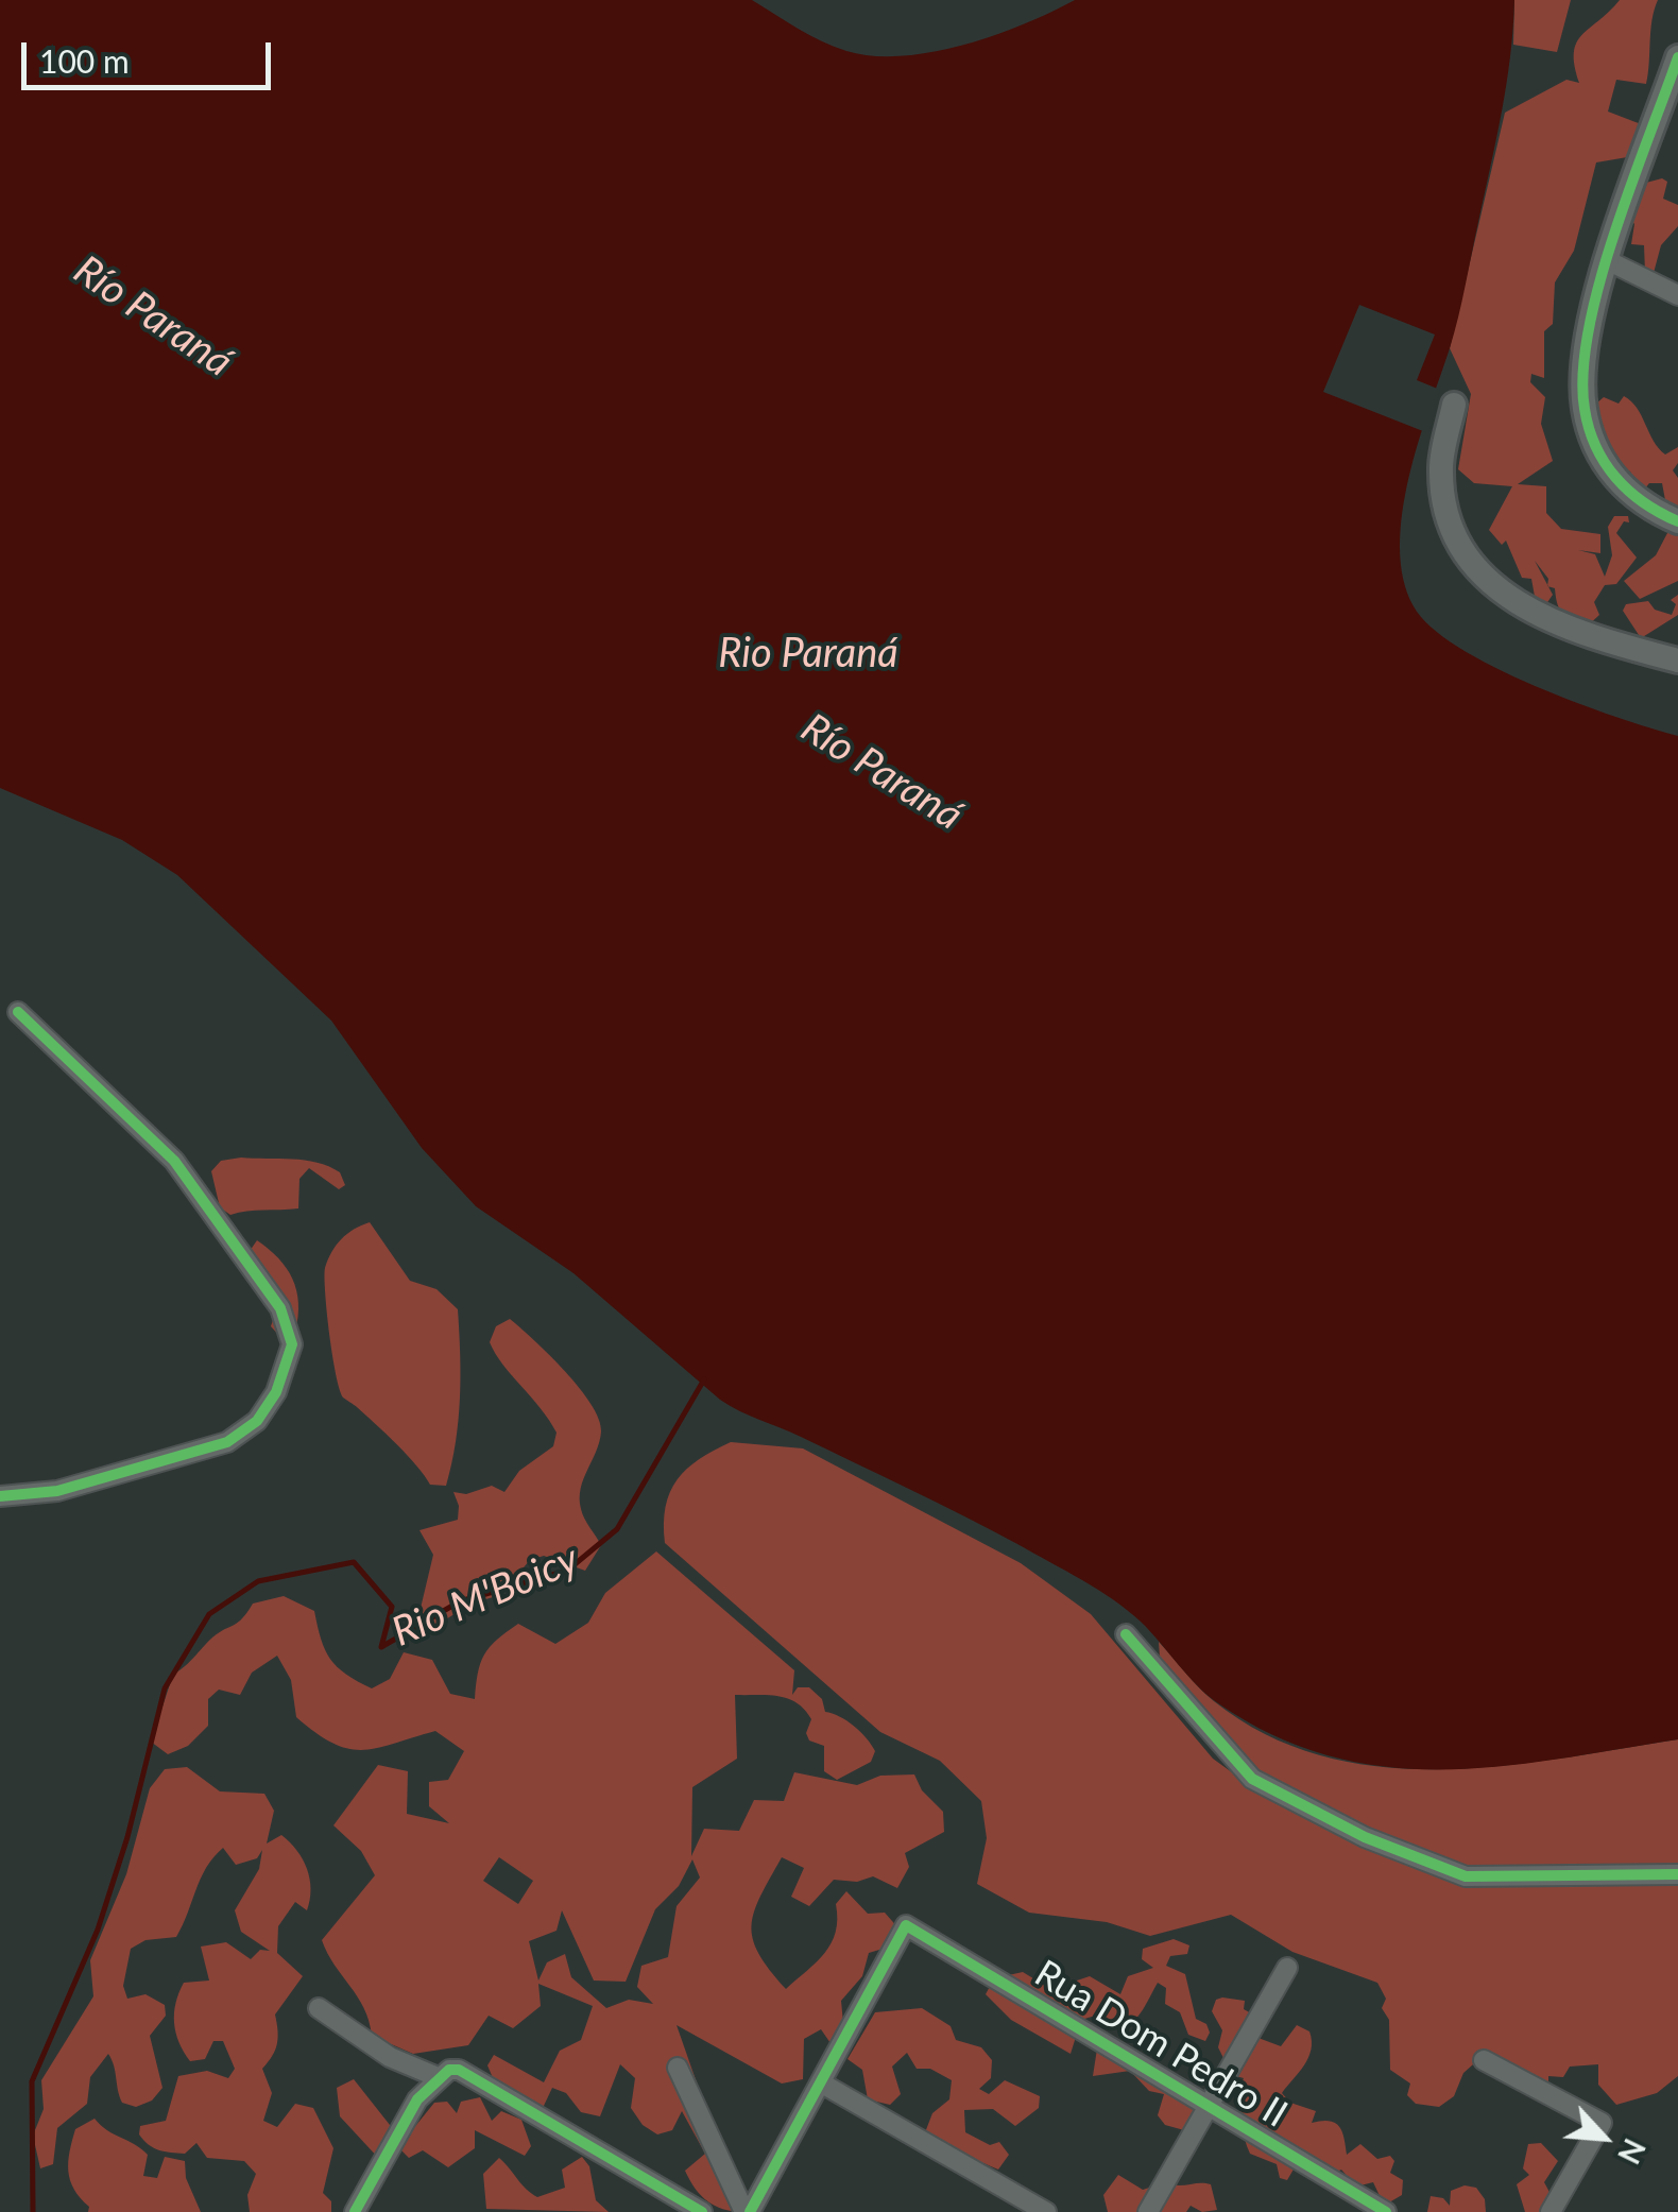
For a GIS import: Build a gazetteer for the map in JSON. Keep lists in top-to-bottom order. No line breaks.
{"streets":{"street":["Rua Dom Pedro II"]},"water":["Río Paraná","Rio Paraná","Rio M'Boicy"],"scale_bar":"100 m","north":"bottom right"}
